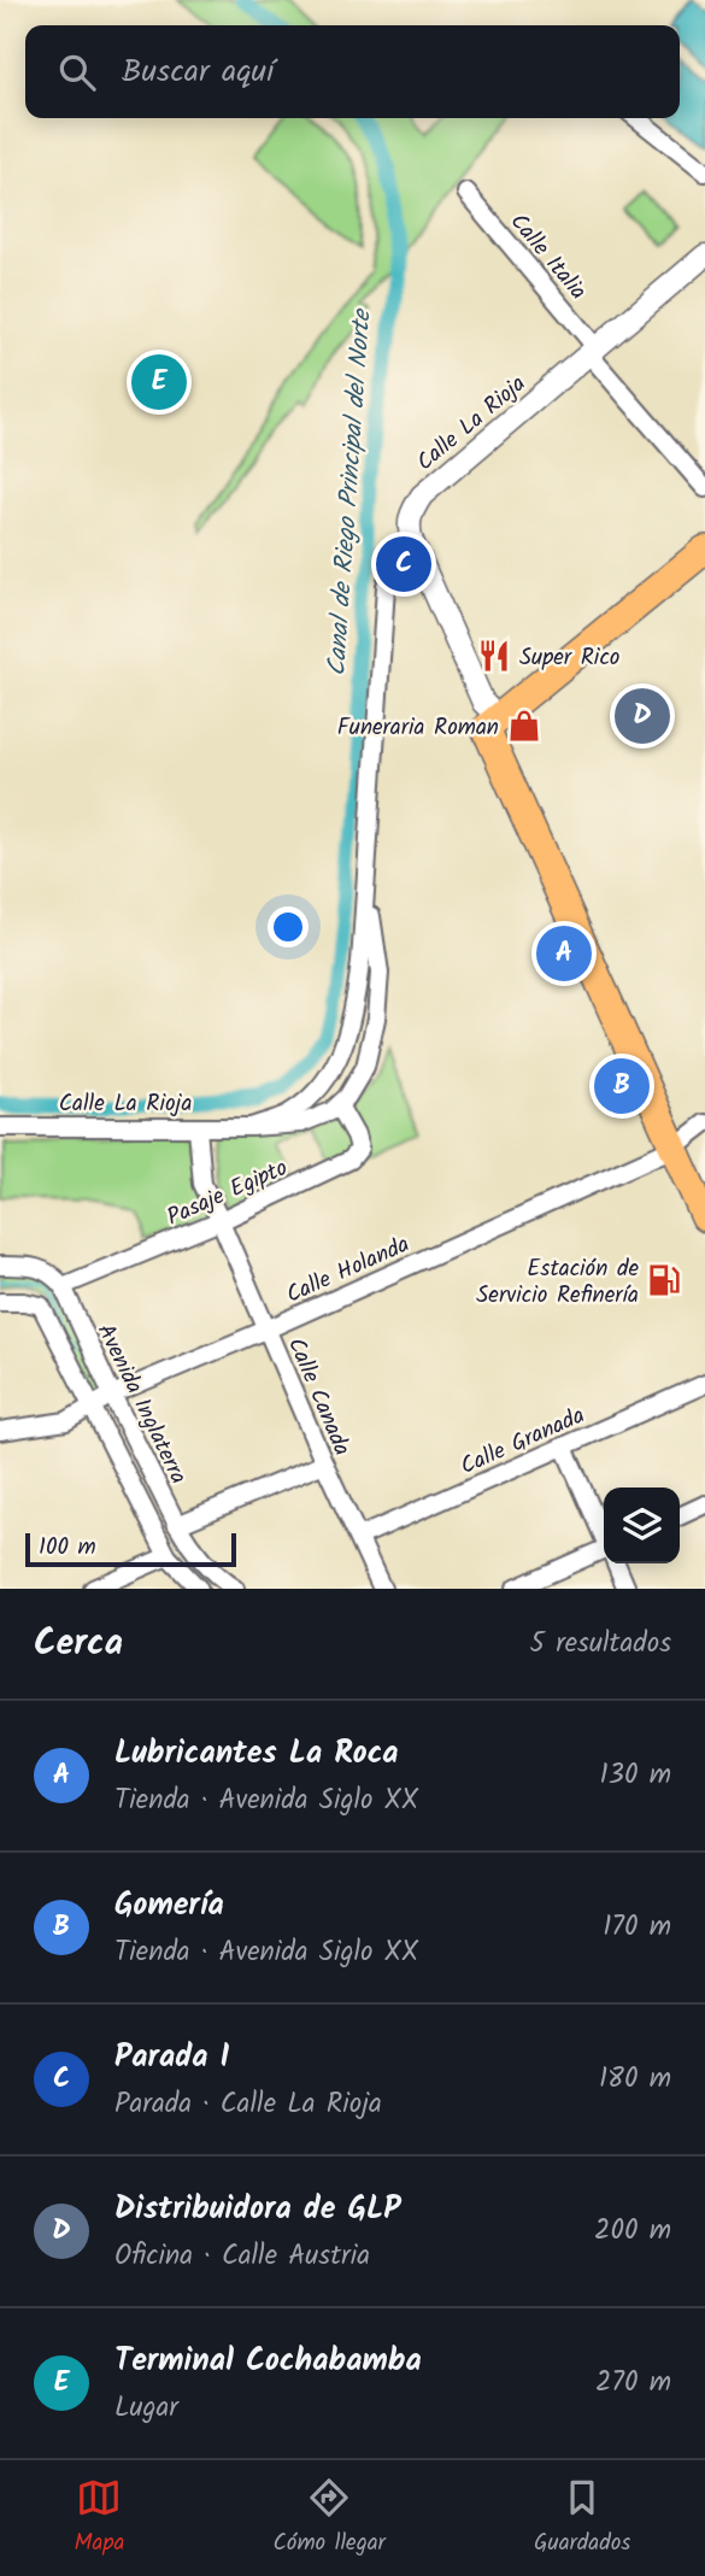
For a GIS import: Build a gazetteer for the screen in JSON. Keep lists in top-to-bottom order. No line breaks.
{"streets":{"street":["Calle Italia","Calle La Rioja","Pasaje Egipto","Calle Holanda","Calle Canada","Avenida Inglaterra","Calle Granada"]},"crossings":[["Calle Italia","Calle La Rioja"],["Calle La Rioja","Pasaje Egipto"],["Calle La Rioja","Calle Canada"],["Pasaje Egipto","Calle Canada"],["Pasaje Egipto","Avenida Inglaterra"],["Calle Holanda","Calle Canada"],["Calle Holanda","Avenida Inglaterra"],["Calle Canada","Calle Granada"]],"water":["Canal de Riego Principal del Norte"],"places":{"restaurant":["Super Rico"],"shop":["Funeraria Roman"],"fuel station":["Estación de Servicio Refinería"]},"scale_bar":"100 m","page":{"search":"Buscar aquí","pins":["E","C","D","A","B"],"scale":"100 m","heading":["Cerca","5 resultados"],"list":[{"mark":"A","name":"Lubricantes La Roca","note":"Tienda · Avenida Siglo XX","value":"130 m"},{"mark":"B","name":"Gomería","note":"Tienda · Avenida Siglo XX","value":"170 m"},{"mark":"C","name":"Parada I","note":"Parada · Calle La Rioja","value":"180 m"},{"mark":"D","name":"Distribuidora de GLP","note":"Oficina · Calle Austria","value":"200 m"},{"mark":"E","name":"Terminal Cochabamba","note":"Lugar","value":"270 m"}],"nav":["Mapa","Cómo llegar","Guardados"]}}
